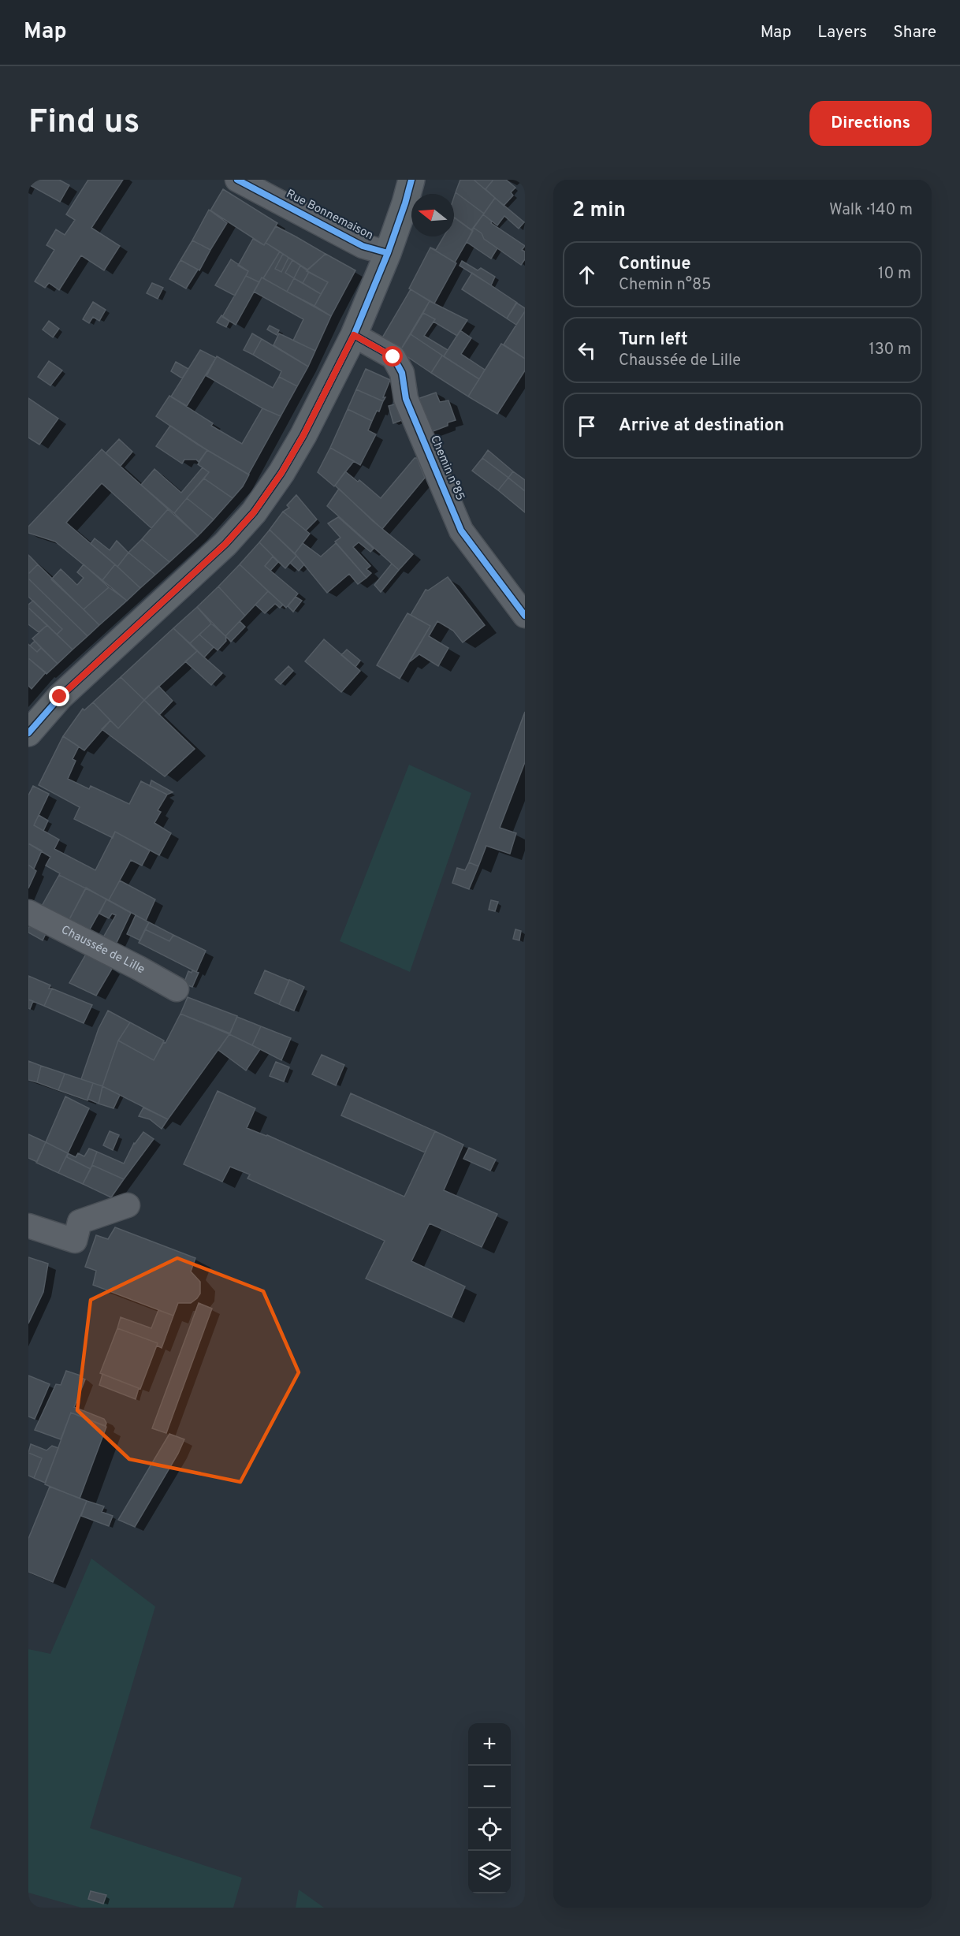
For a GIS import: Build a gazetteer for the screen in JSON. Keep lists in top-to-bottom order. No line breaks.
{"streets":{"street":["Rue Bonnemaison","Chemin n°85","Chaussée de Lille"]},"north":"left","page":{"header":"Map","nav":["Map","Layers","Share"],"buttons":"Directions","title":"Find us","heading":["2 min","Walk · 140 m"],"list":[["Continue","Chemin n°85","10 m"],["Turn left","Chaussée de Lille","130 m"],"Arrive at destination"],"map_buttons":["+","−"]}}
